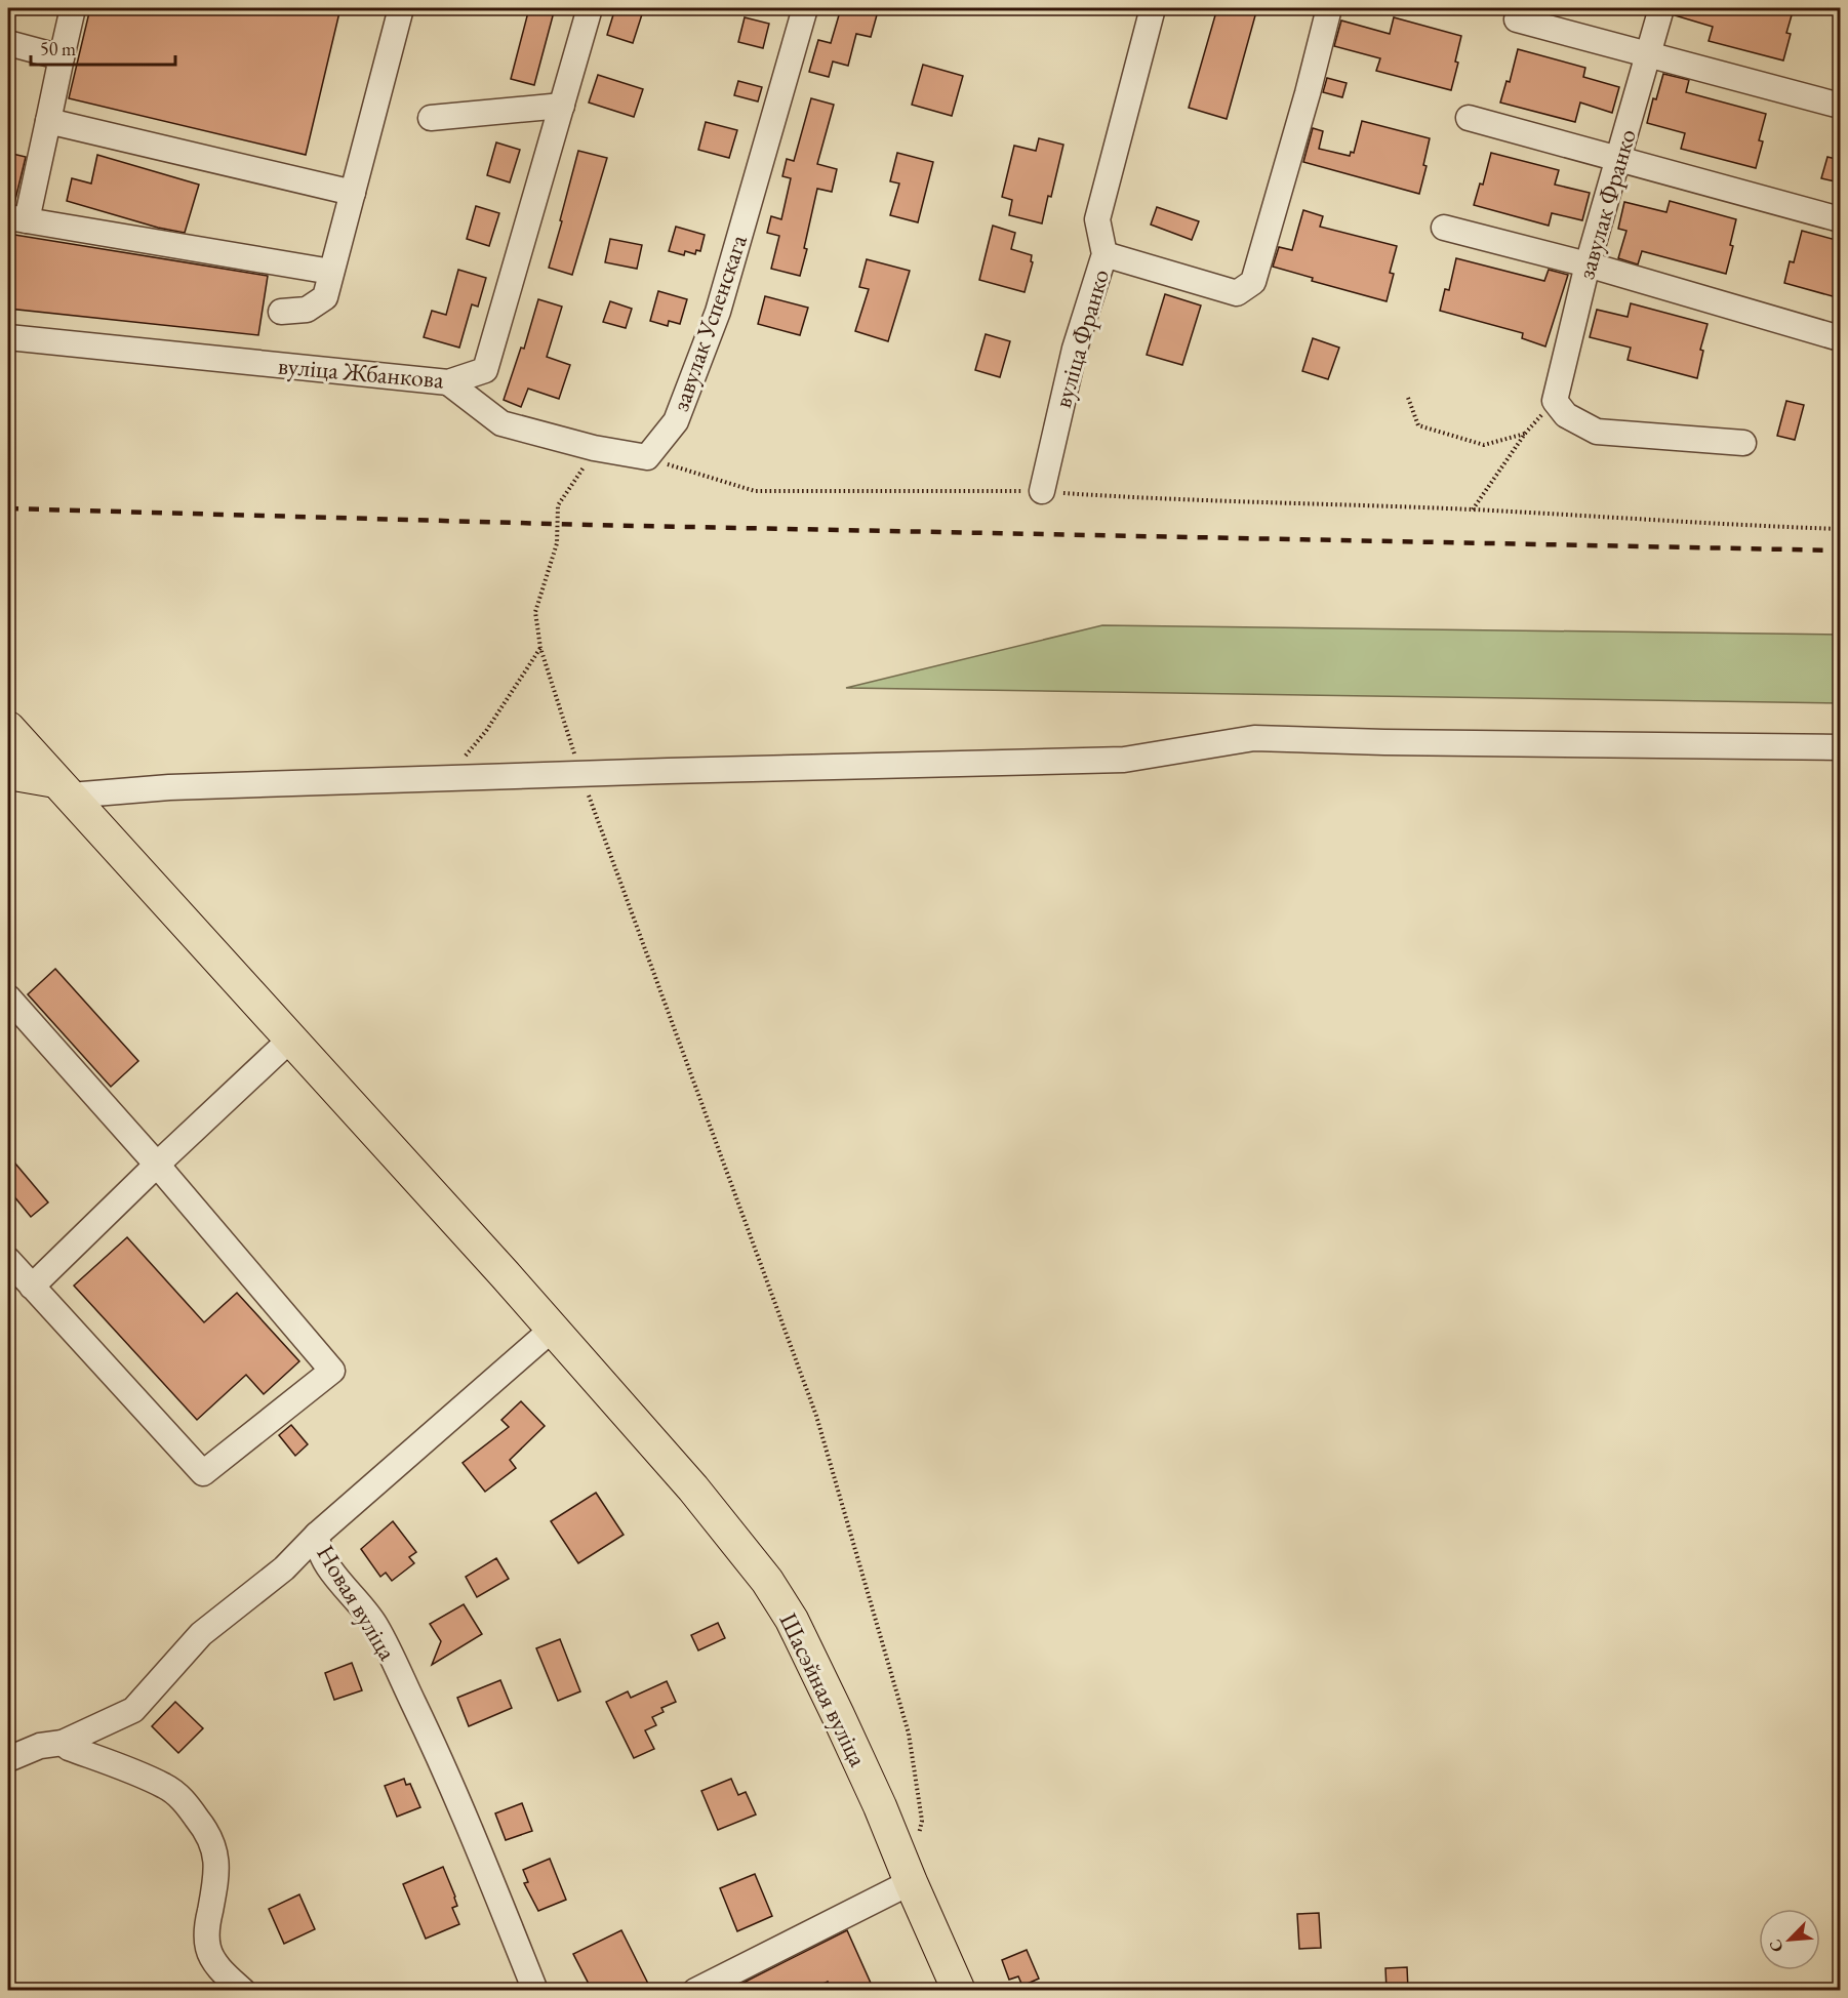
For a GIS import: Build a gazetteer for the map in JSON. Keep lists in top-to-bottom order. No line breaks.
{"streets":{"main road":["Шасэйная вуліца"],"street":["завулак Франко","завулак Успенскага","вуліца Франко","вуліца Жбанкова","Новая вуліца"]},"crossings":[["Новая вуліца","Шасэйная вуліца"]],"scale_bar":"50 m","north":"bottom left"}
